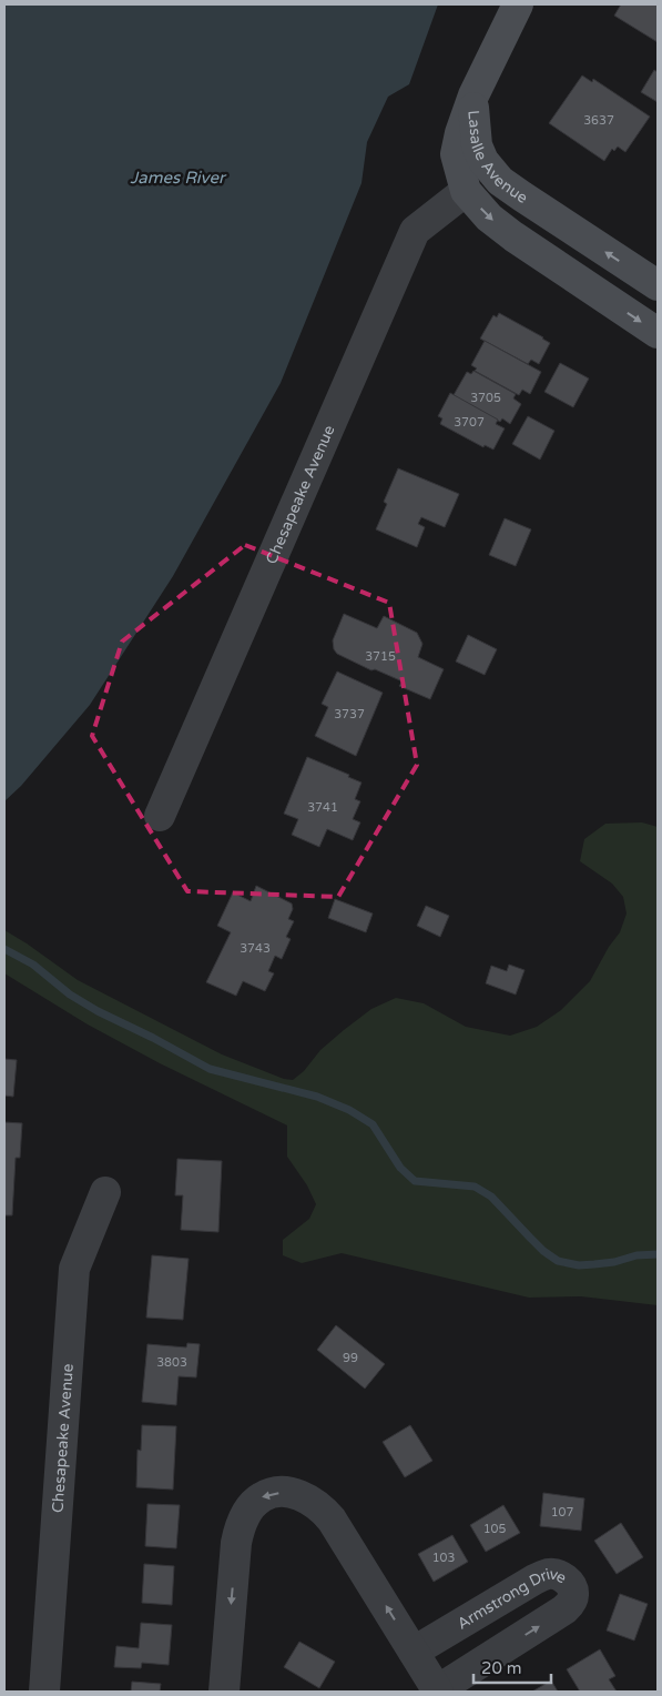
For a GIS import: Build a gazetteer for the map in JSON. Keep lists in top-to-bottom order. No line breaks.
{"streets":{"main road":["Lasalle Avenue"],"street":["Chesapeake Avenue","Armstrong Drive"]},"crossings":[["Lasalle Avenue","Chesapeake Avenue"]],"water":["James River"],"house_numbers":["3637","3705","3707","3715","3737","3741","3743","99","3803","107","105","103"],"scale_bar":"20 m"}
